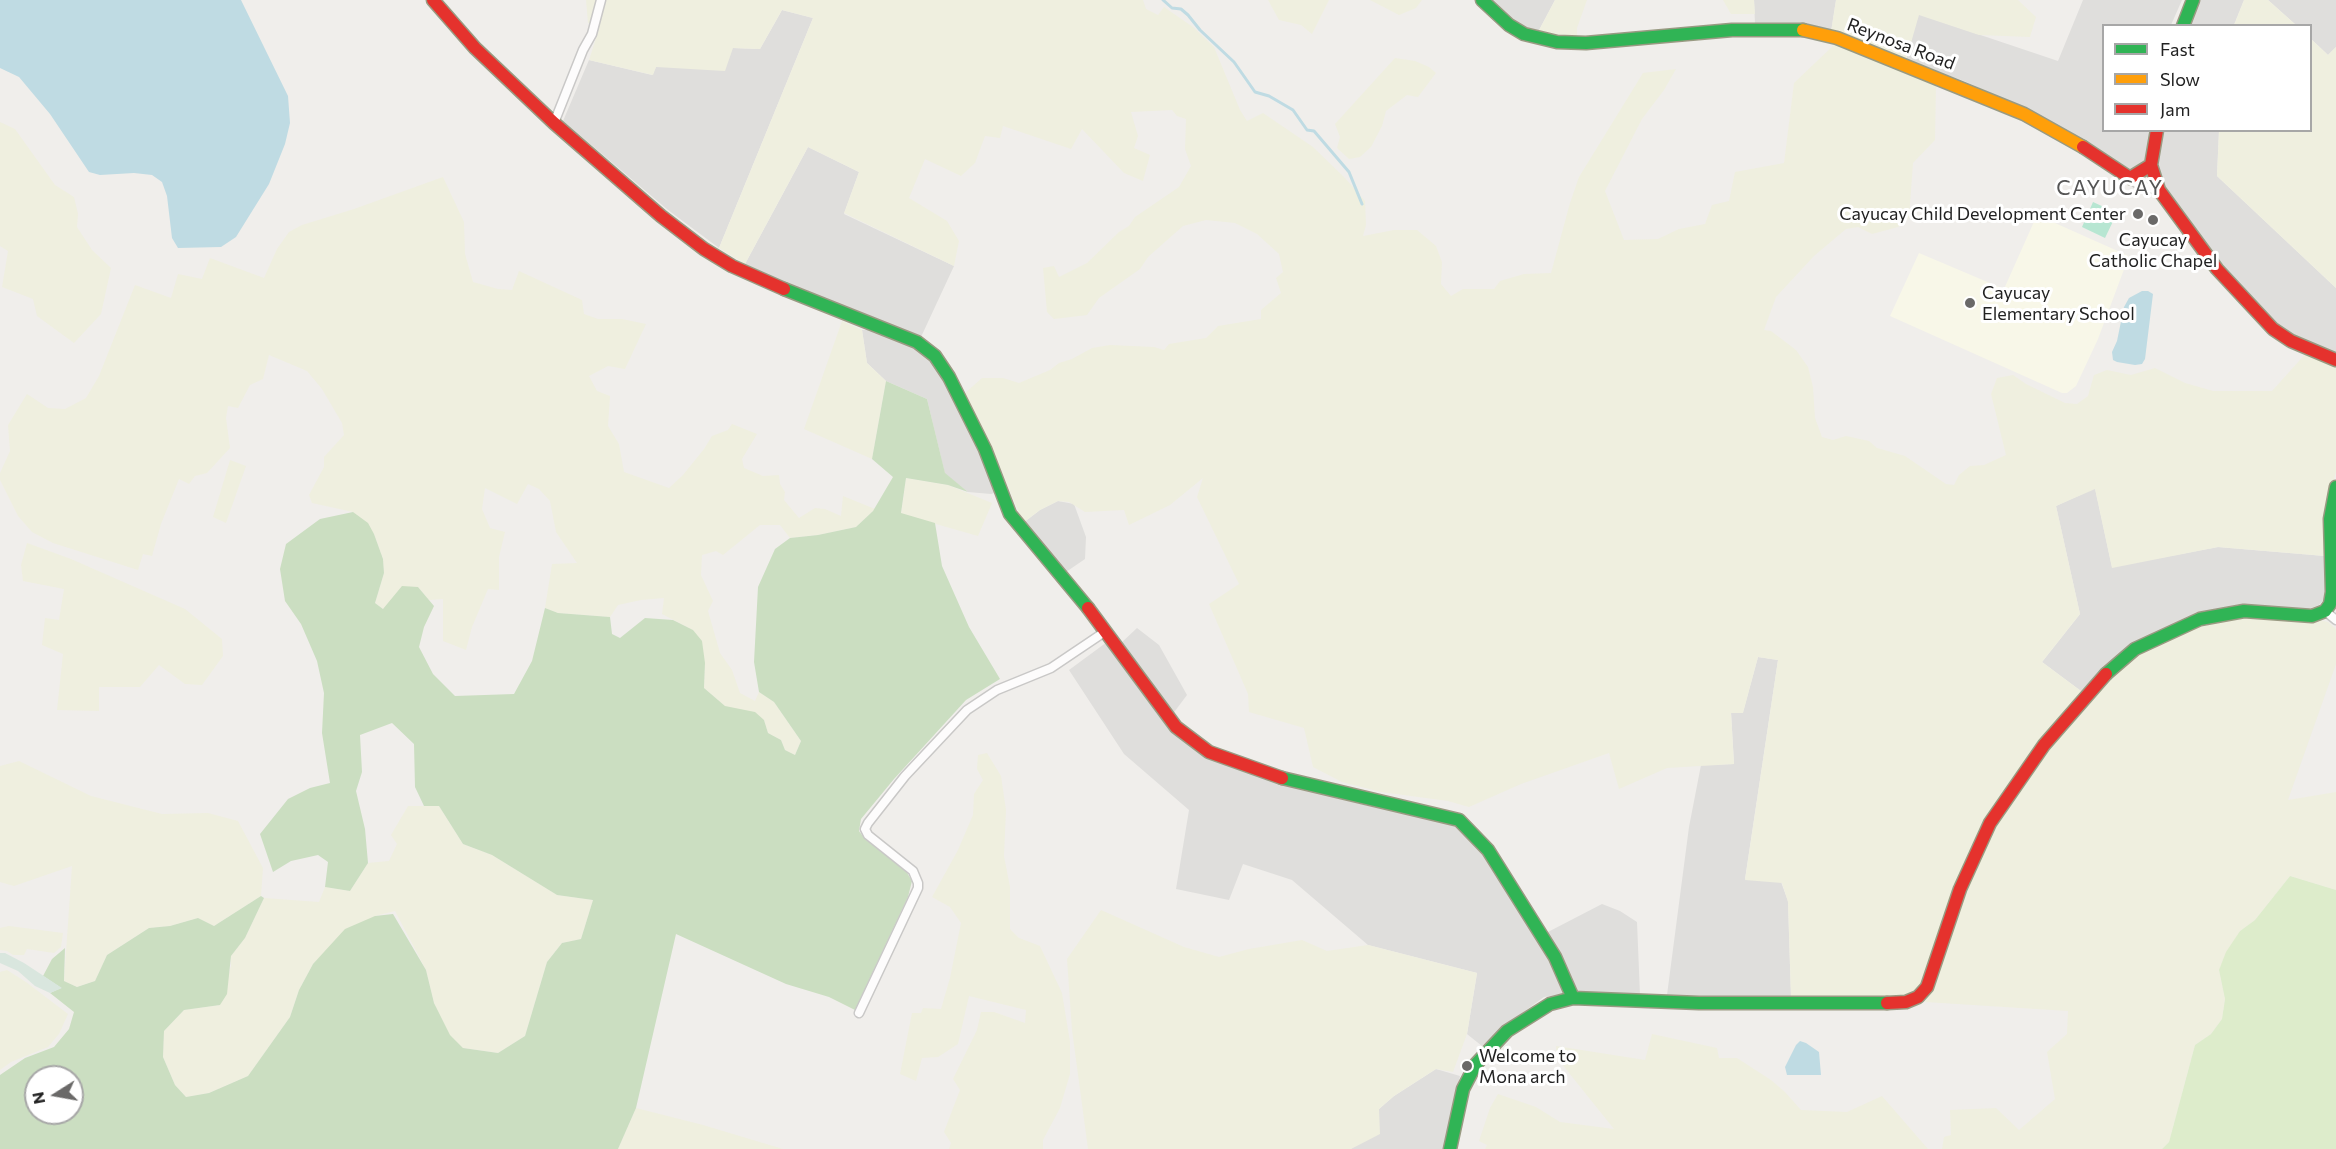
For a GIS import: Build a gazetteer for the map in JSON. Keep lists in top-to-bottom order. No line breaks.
{"streets":{"street":["Reynosa Road"]},"districts":["CAYUCAY"],"places":["Cayucay Child Development Center","Cayucay Catholic Chapel","Cayucay Elementary School","Welcome to Mona arch"],"legend":["Fast","Slow","Jam"],"north":"left"}
